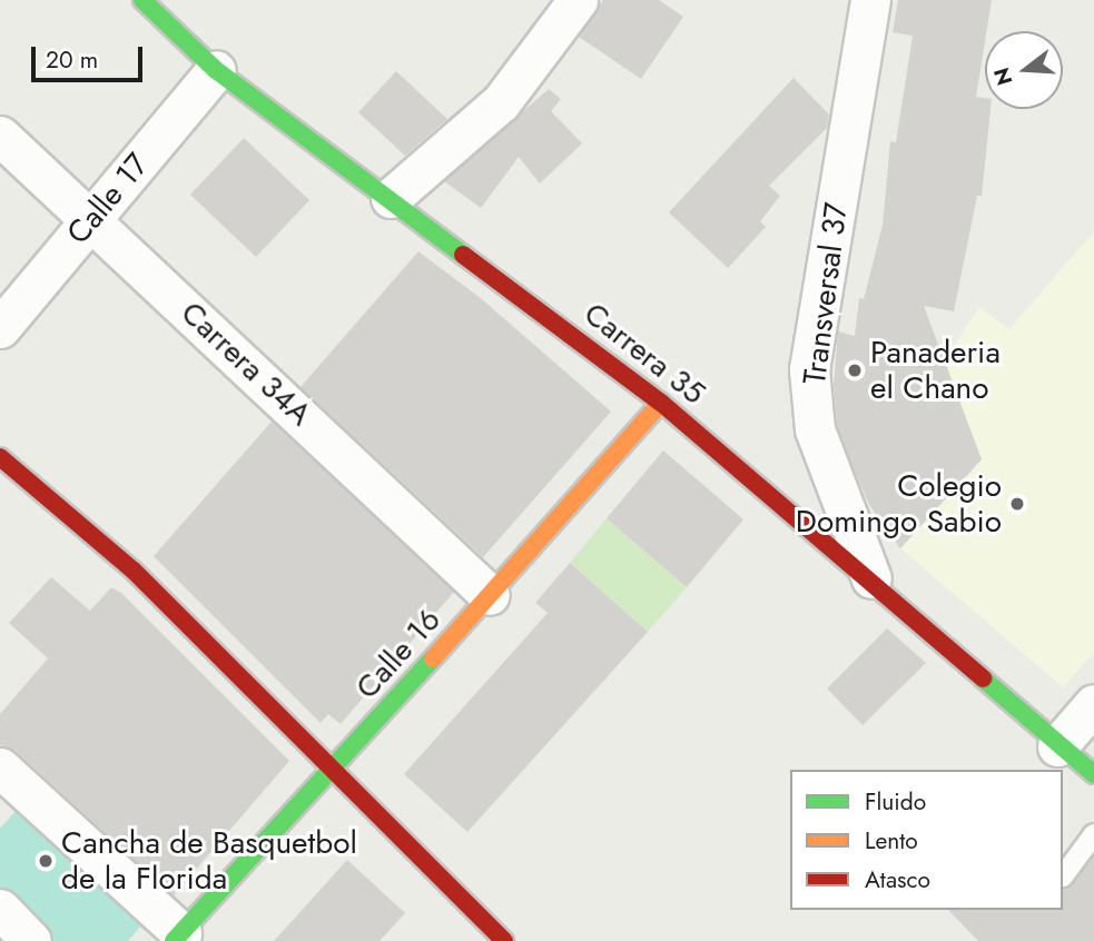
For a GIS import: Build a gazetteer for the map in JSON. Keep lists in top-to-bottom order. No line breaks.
{"streets":{"street":["Calle 17","Transversal 37","Carrera 35","Carrera 34A","Calle 16"]},"crossings":[["Calle 17","Carrera 35"],["Calle 17","Carrera 34A"],["Transversal 37","Carrera 35"],["Carrera 35","Calle 16"],["Carrera 34A","Calle 16"]],"places":["Panaderia el Chano","Colegio Domingo Sabio","Cancha de Basquetbol de la Florida"],"legend":["Fluido","Lento","Atasco"],"scale_bar":"20 m","north":"left"}
